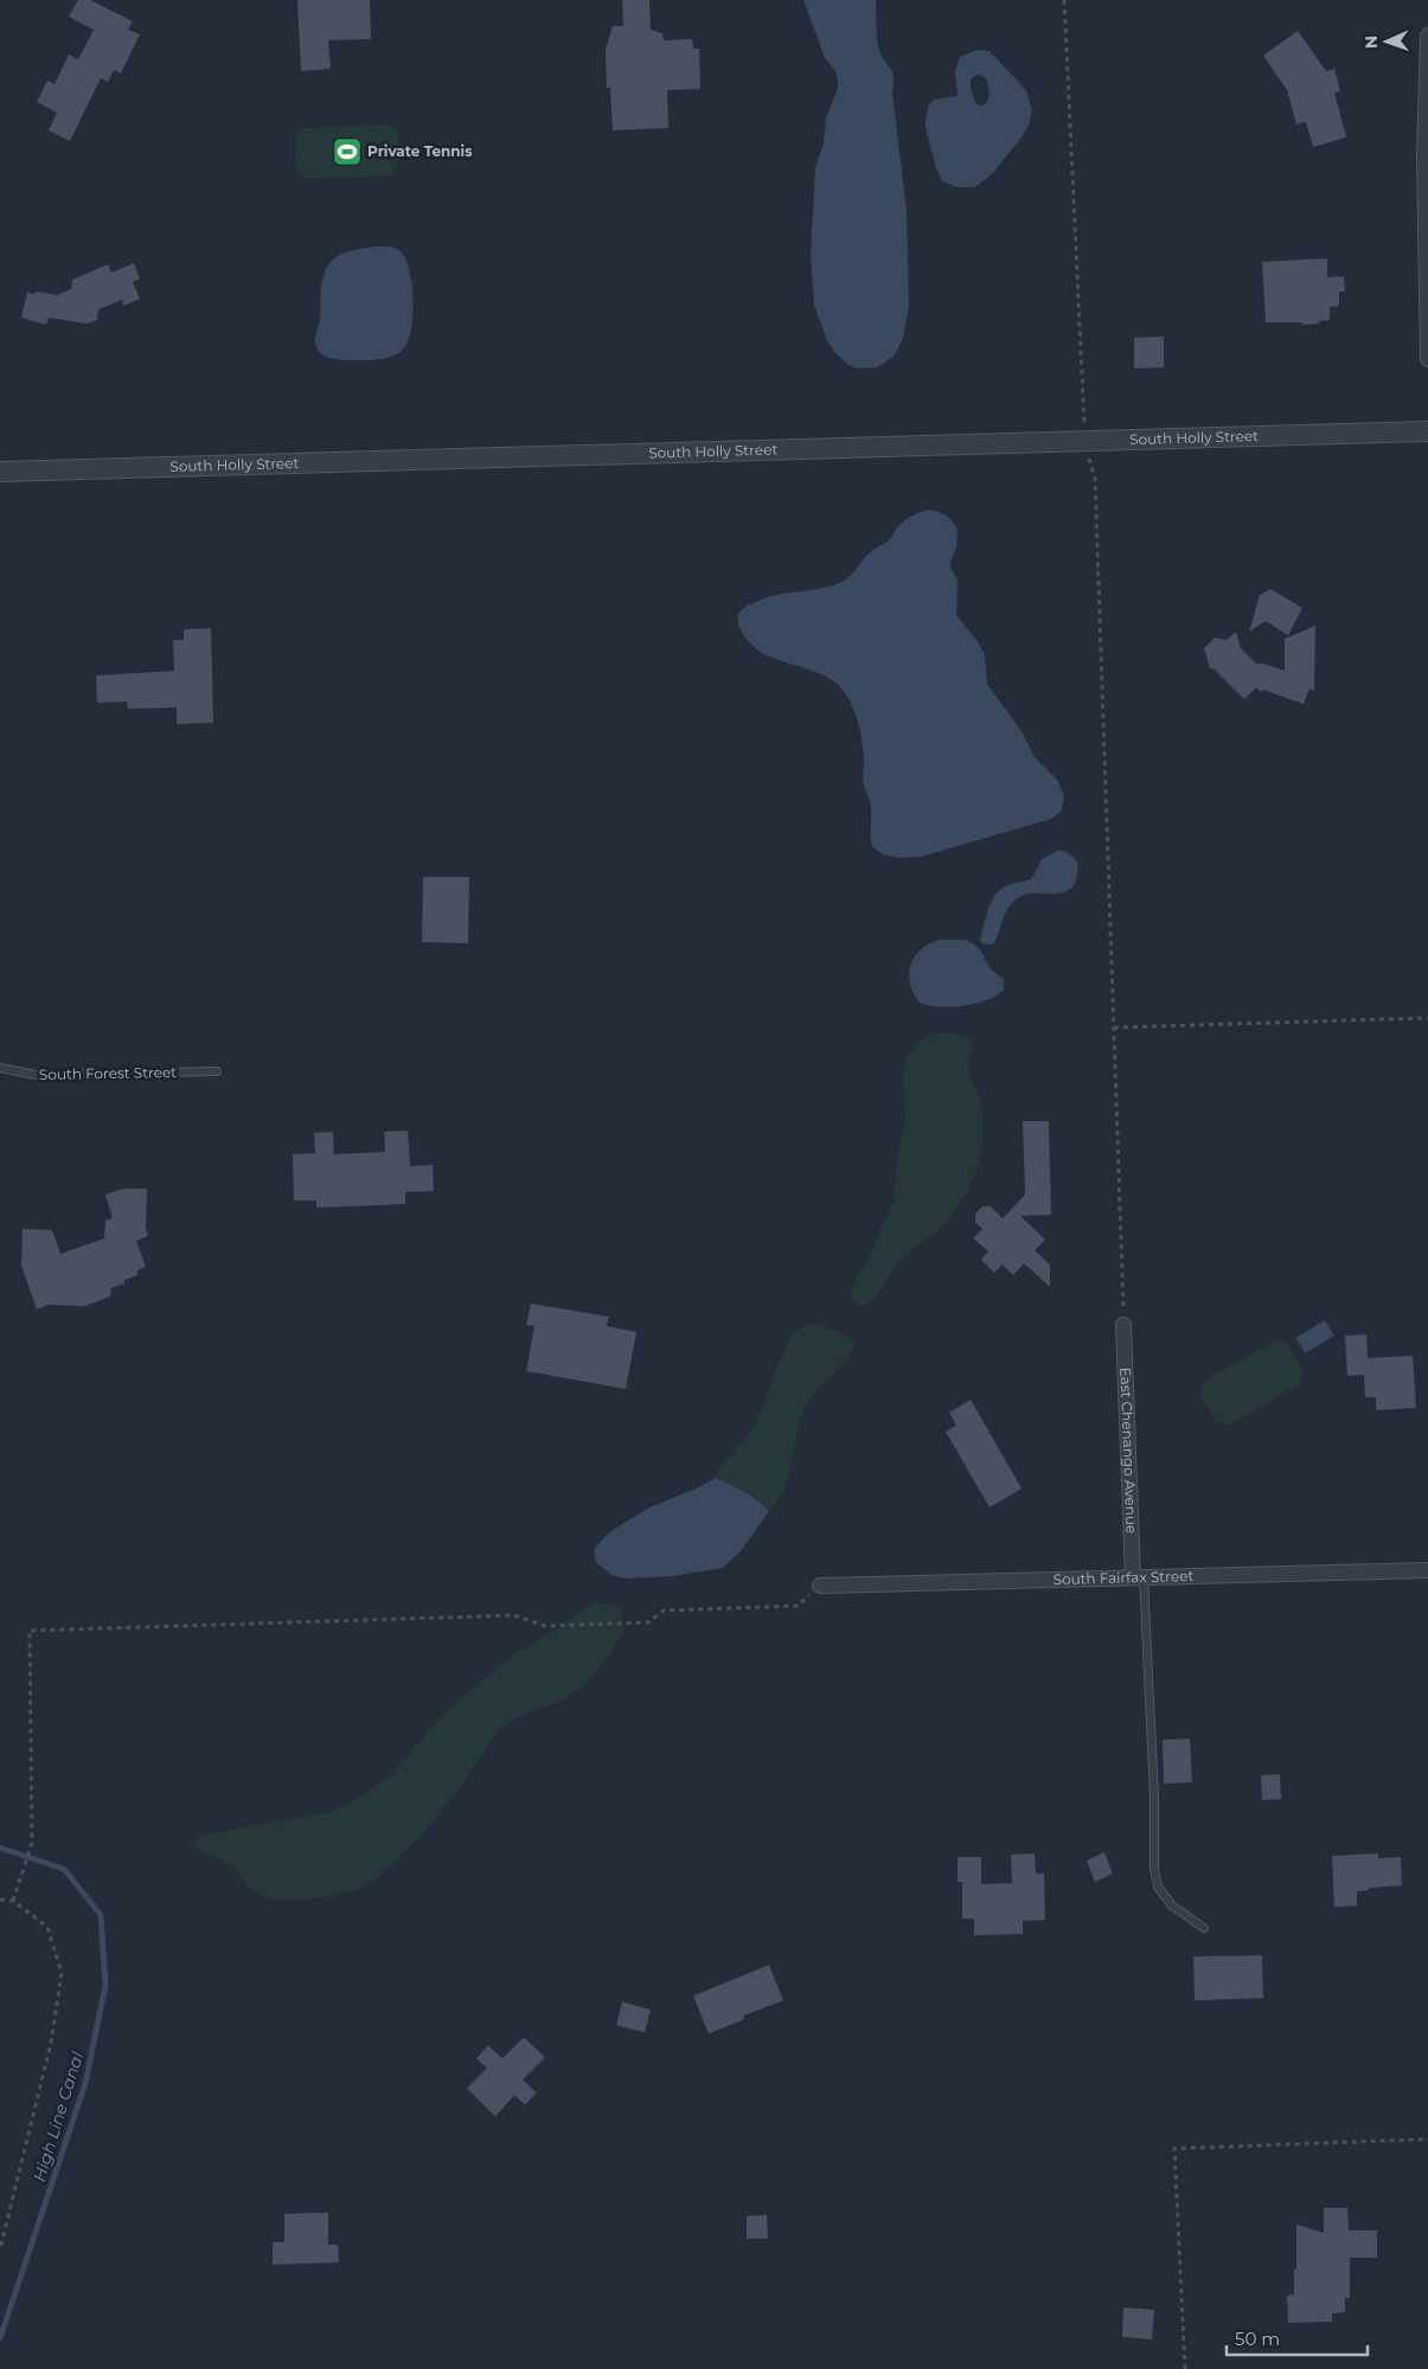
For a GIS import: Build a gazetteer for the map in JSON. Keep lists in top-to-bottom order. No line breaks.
{"streets":{"street":["South Holly Street","East Chenango Avenue","South Fairfax Street"],"lane":["South Forest Street"]},"crossings":[["East Chenango Avenue","South Fairfax Street"]],"water":["High Line Canal"],"places":{"sports":["Private Tennis"]},"scale_bar":"50 m","north":"left"}
